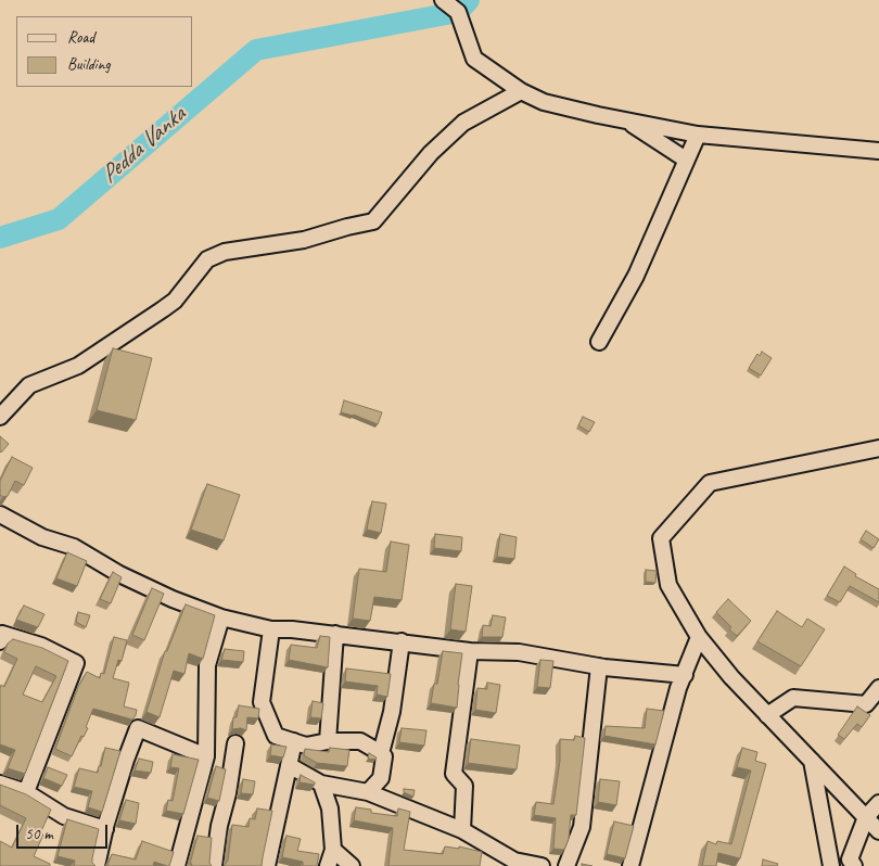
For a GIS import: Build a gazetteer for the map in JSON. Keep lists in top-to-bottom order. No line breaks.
{"water":["Pedda Vanka"],"legend":["Road","Building"],"scale_bar":"50 m"}
